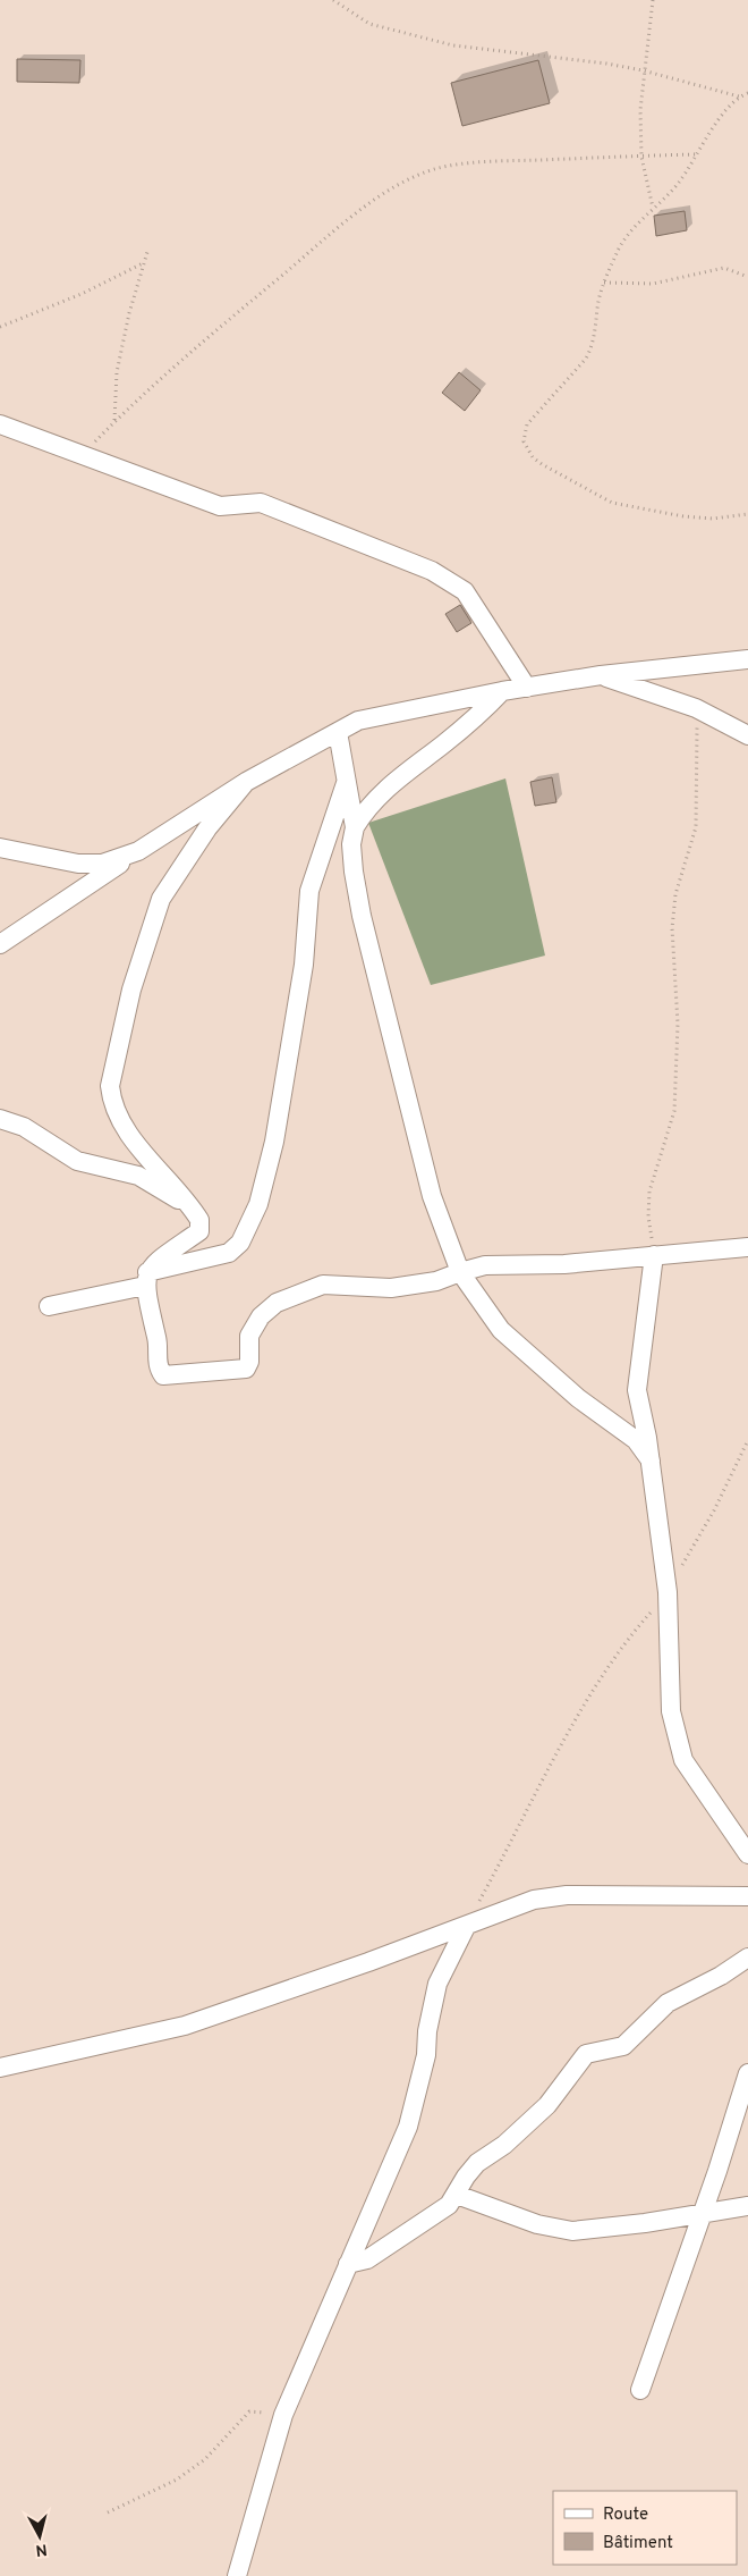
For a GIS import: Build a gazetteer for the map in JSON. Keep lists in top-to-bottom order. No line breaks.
{"legend":["Route","Bâtiment"],"north":"bottom"}
